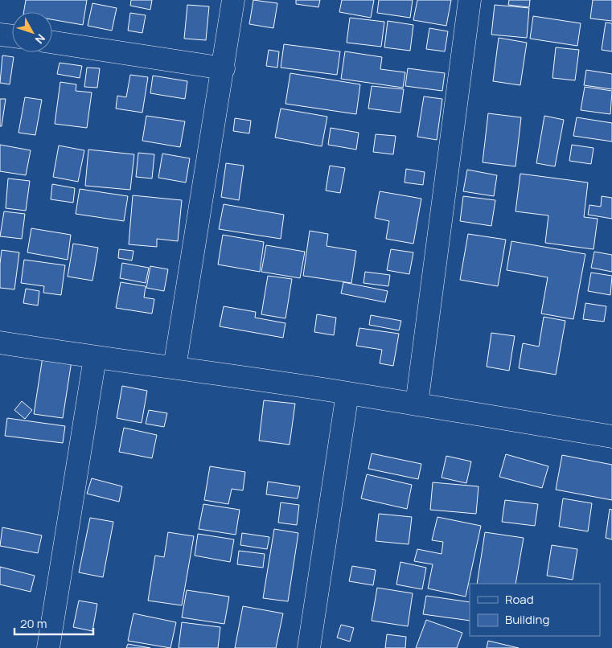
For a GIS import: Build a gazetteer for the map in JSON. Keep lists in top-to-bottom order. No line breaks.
{"legend":["Road","Building"],"scale_bar":"20 m","north":"bottom right"}
